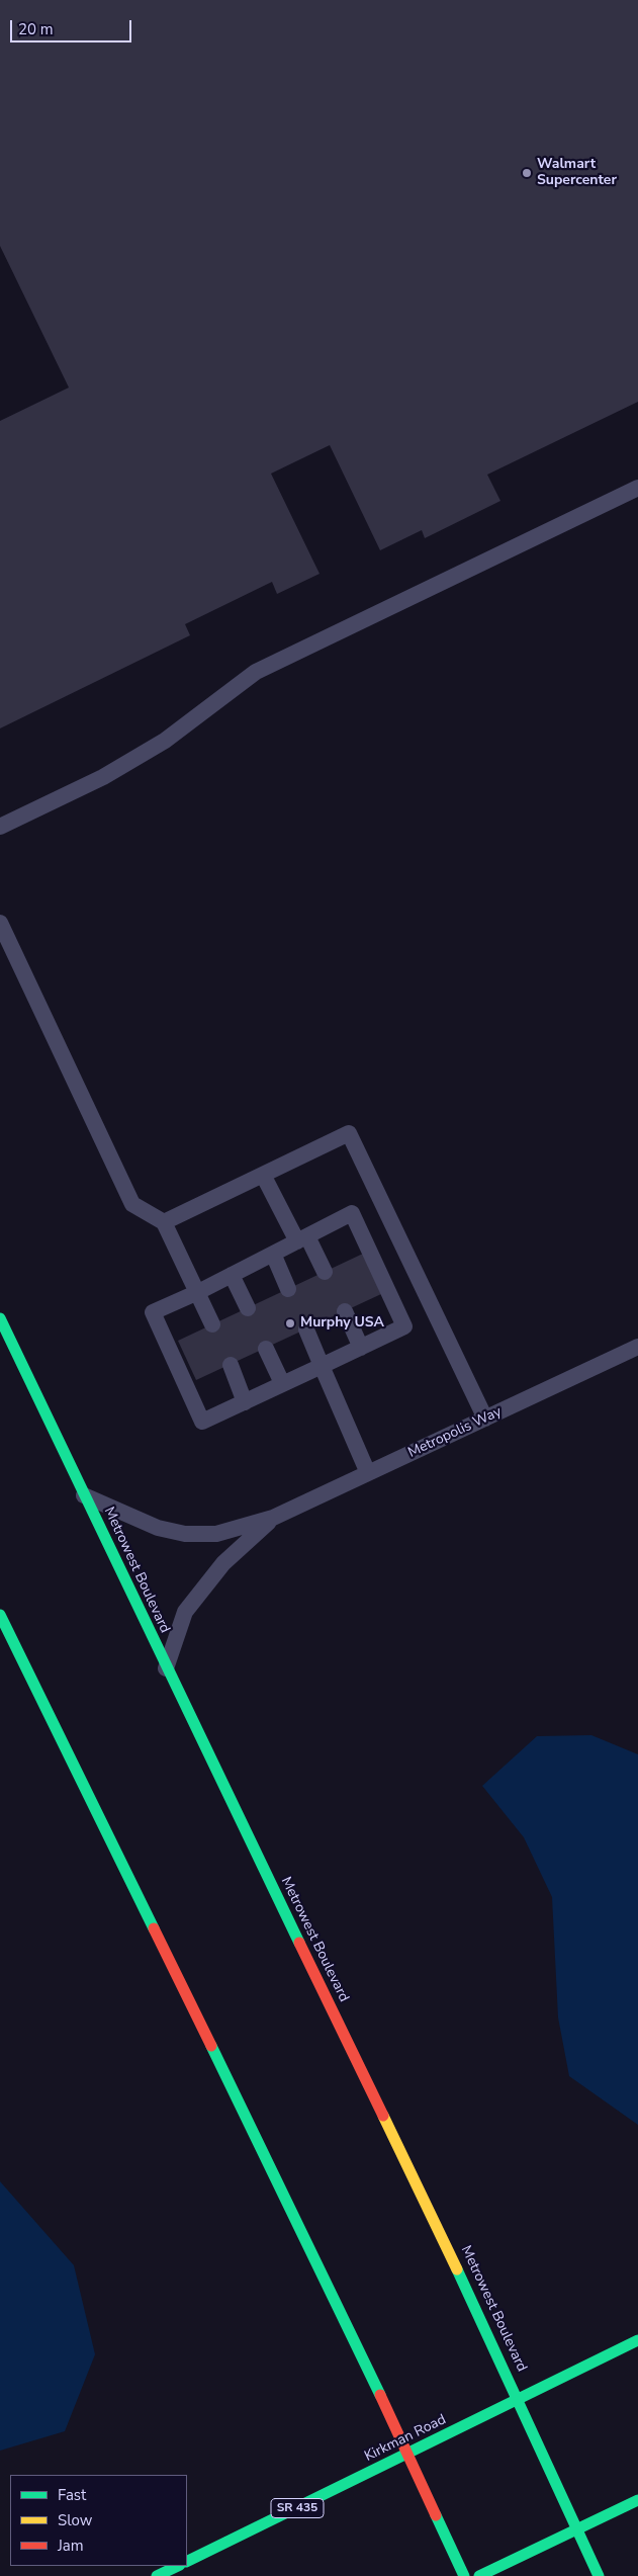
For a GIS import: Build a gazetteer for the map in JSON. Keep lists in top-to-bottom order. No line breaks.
{"streets":{"street":["Metrowest Boulevard","Kirkman Road","SR 435"],"lane":["Metropolis Way"]},"crossings":[["Metrowest Boulevard","Kirkman Road"]],"places":["Walmart Supercenter","Murphy USA"],"legend":["Fast","Slow","Jam"],"scale_bar":"20 m"}
